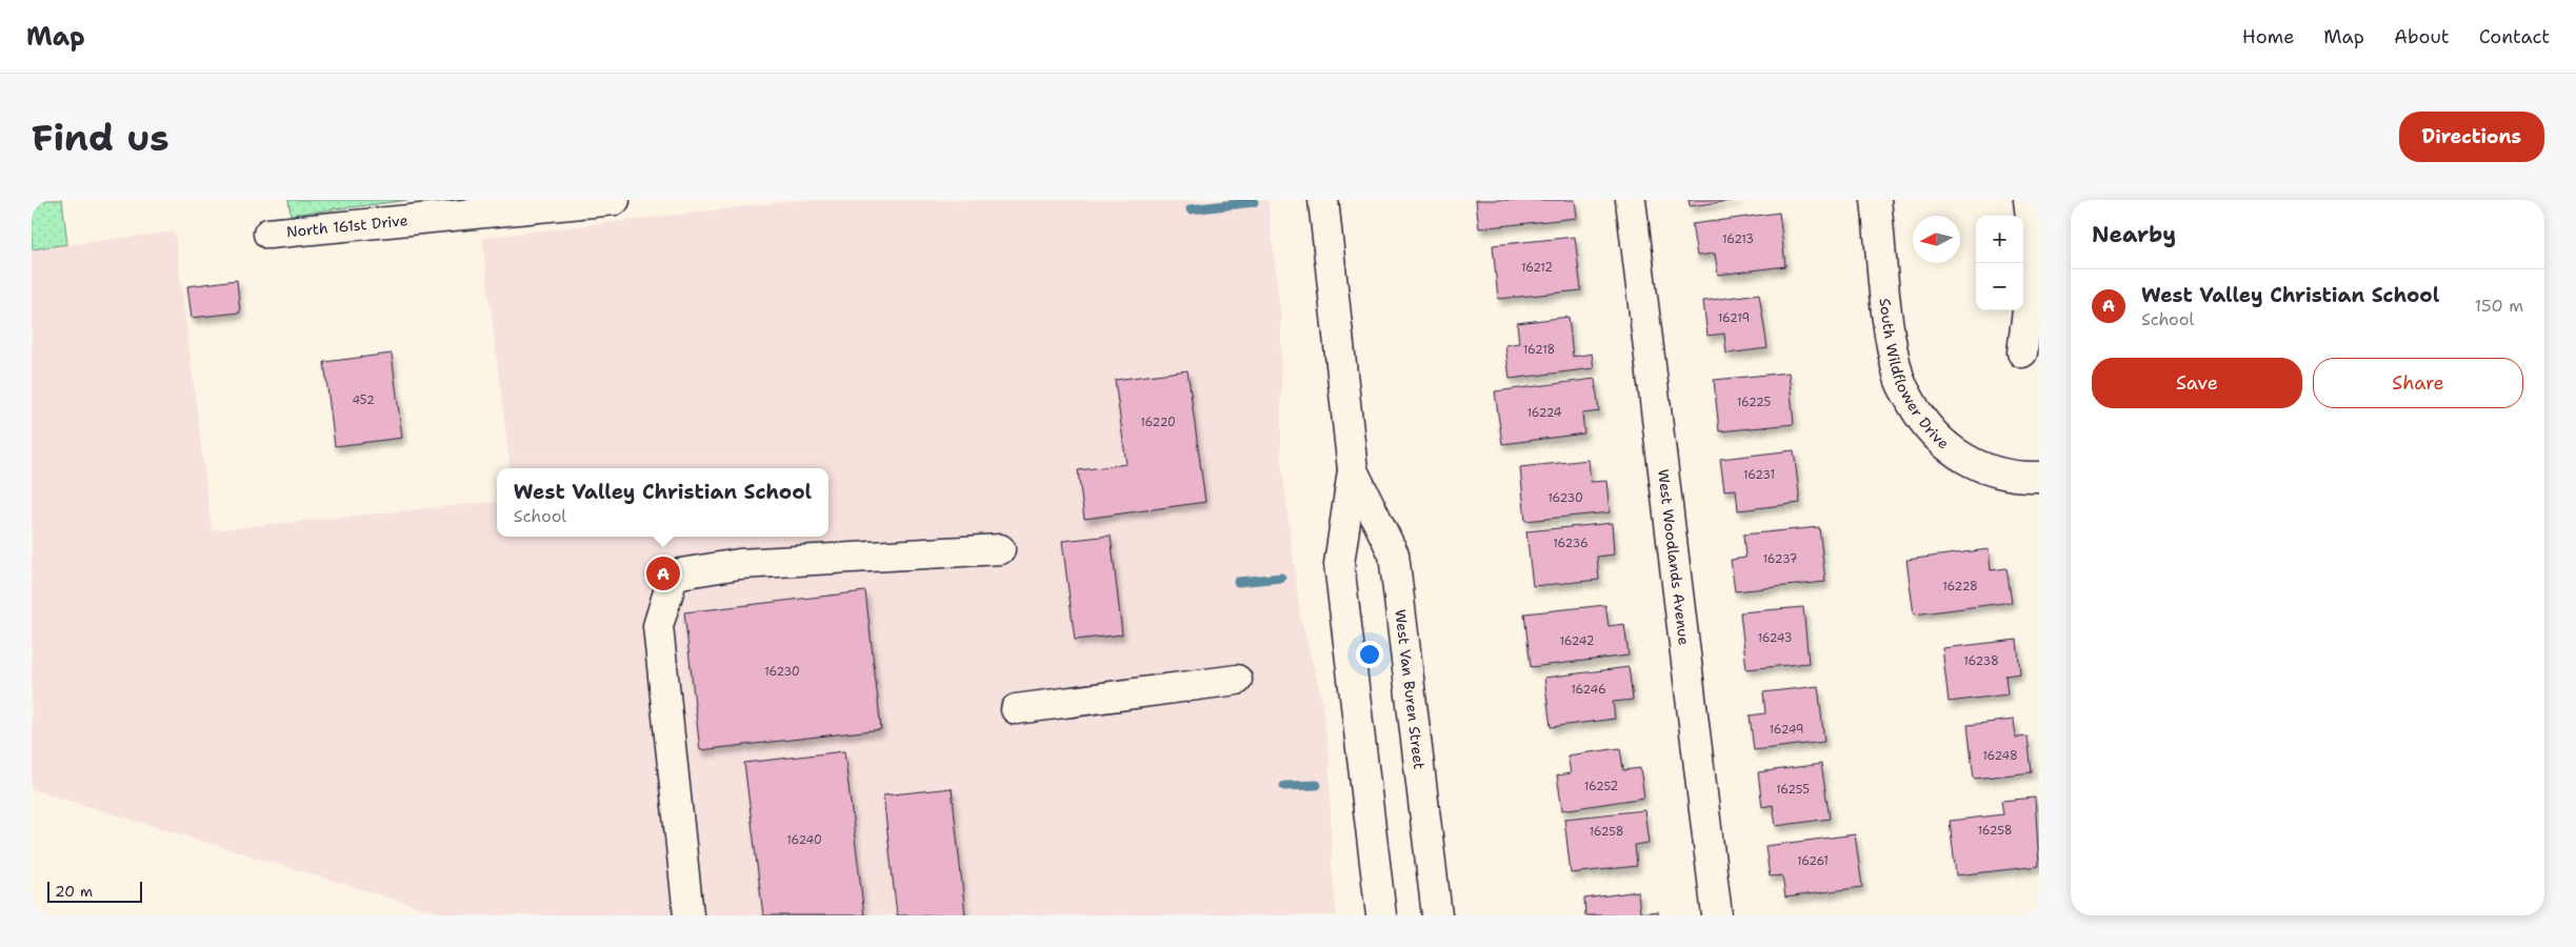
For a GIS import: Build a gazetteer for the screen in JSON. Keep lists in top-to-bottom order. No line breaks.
{"streets":{"street":["North 161st Drive","South Wildflower Drive","West Woodlands Avenue","West Van Buren Street"]},"house_numbers":["16213","16212","16219","16218","452","16225","16224","16220","16231","16230","16236","16237","16228","16243","16242","16238","16230","16246","16249","16248","16252","16255","16258","16258","16240","16261"],"scale_bar":"20 m","north":"left","page":{"header":"Map","nav":["Home","Map","About","Contact"],"buttons":["Directions",["Save","Share"]],"title":"Find us","heading":"Nearby","map_buttons":["+","−"],"list":[{"mark":"A","name":"West Valley Christian School","note":"School","value":"150 m"}],"popup":["West Valley Christian School","School"],"pins":"A","scale":"20 m"}}
